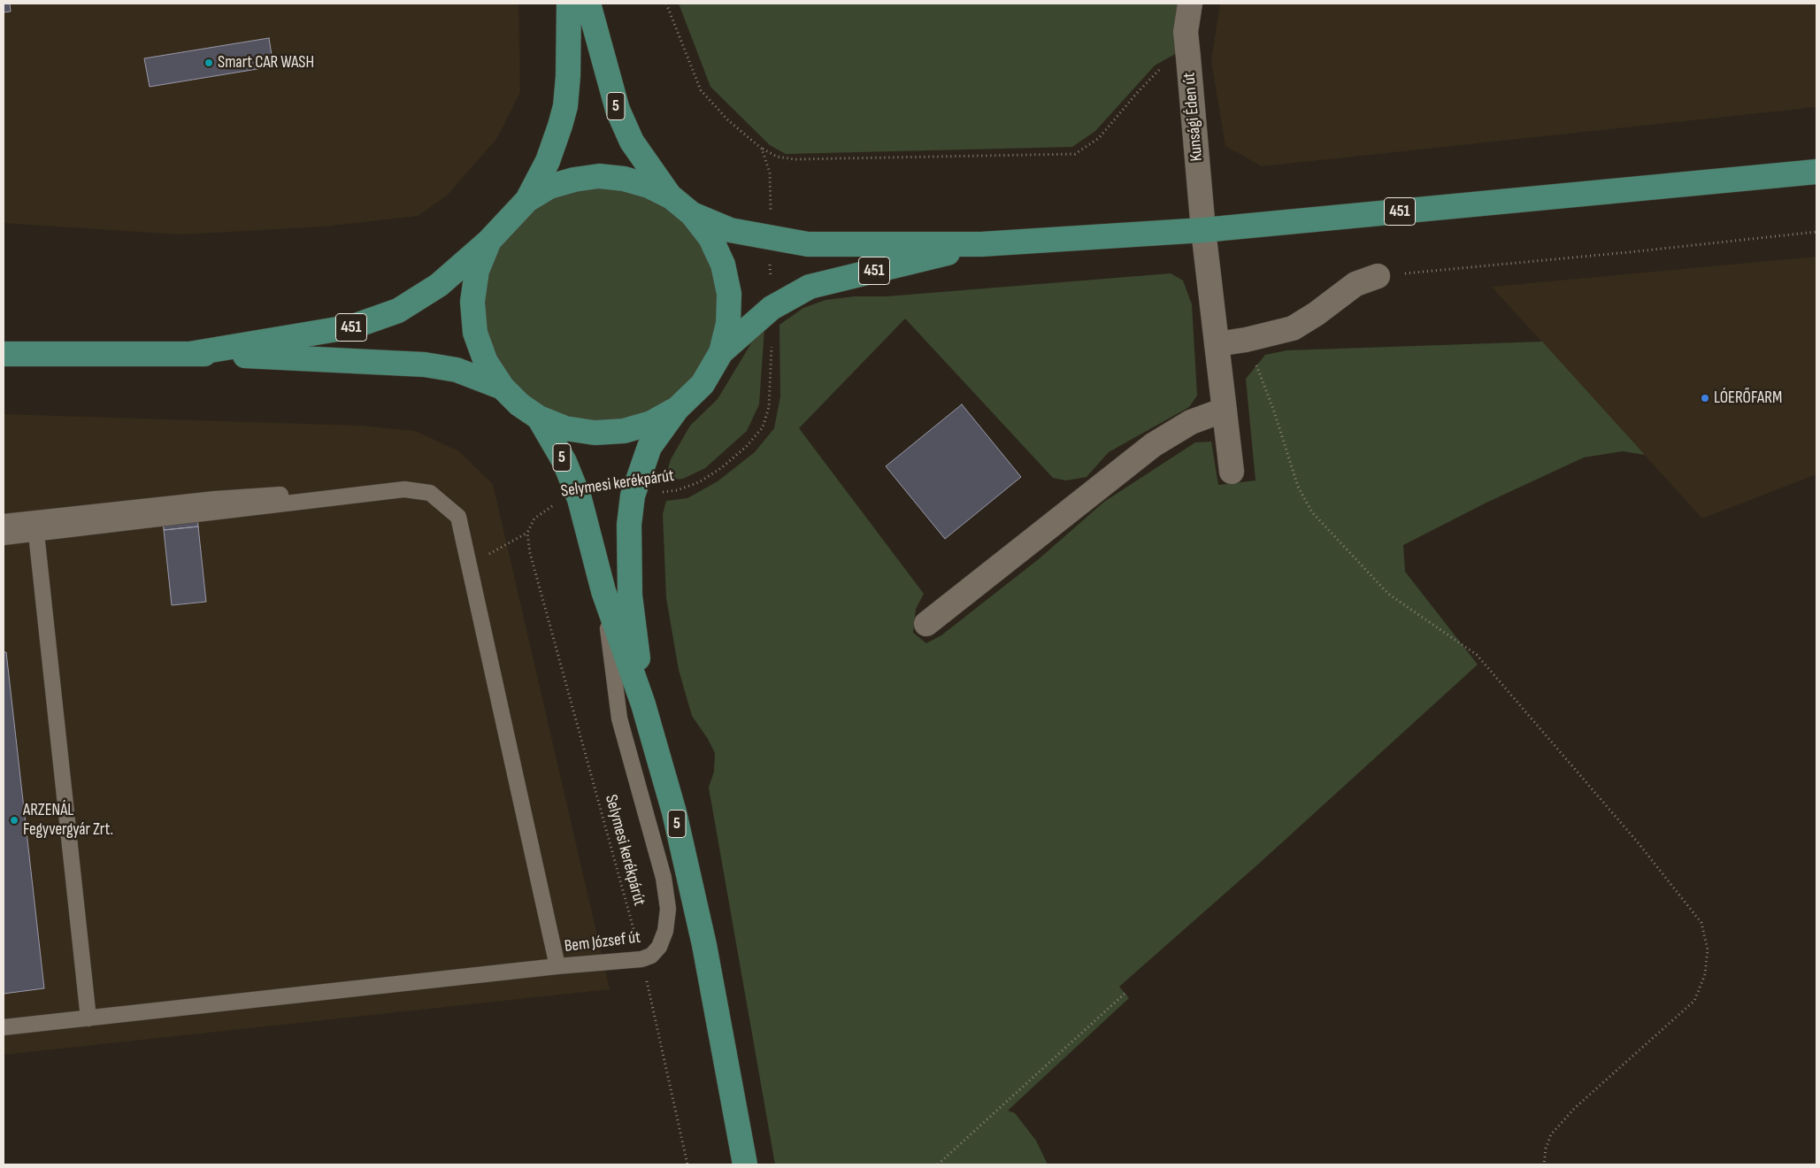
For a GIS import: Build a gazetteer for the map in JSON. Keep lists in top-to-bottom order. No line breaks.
{"streets":{"main road":["5","451"],"street":["Kunsági Éden út"],"lane":["Bem József út"],"path":["Selymesi kerékpárút"]},"crossings":[["5","451"],["5","Selymesi kerékpárút"],["5","Bem József út"],["Kunsági Éden út","451"],["451","Selymesi kerékpárút"],["Selymesi kerékpárút","Bem József út"]],"places":["Smart CAR WASH","LÓERŐFARM","ARZENÁL Fegyvergyár Zrt."]}
